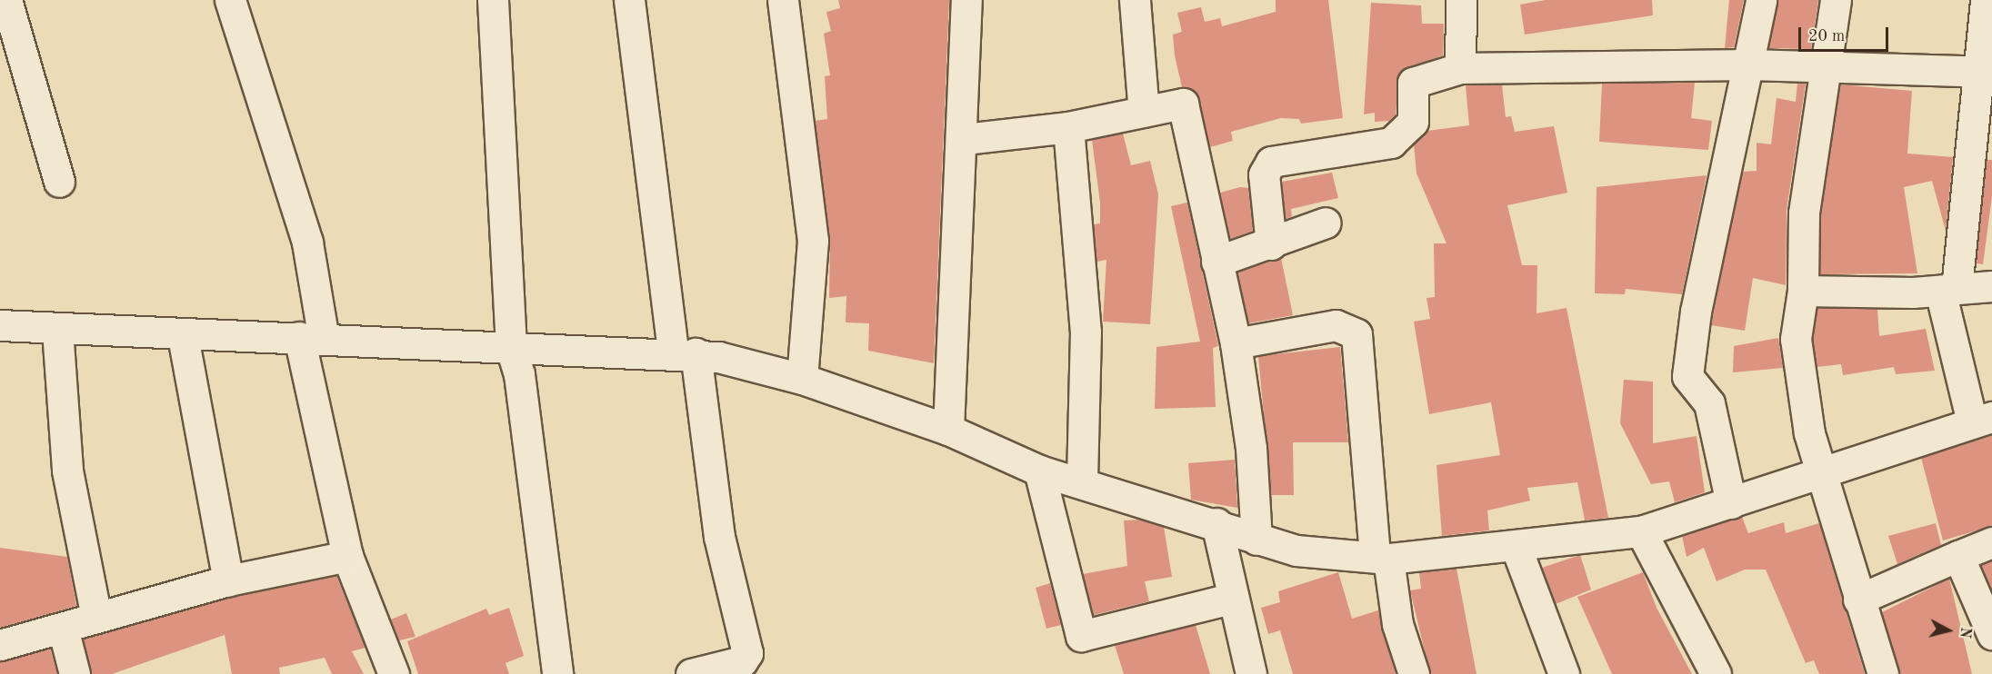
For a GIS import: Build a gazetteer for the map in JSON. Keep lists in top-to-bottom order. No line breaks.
{"scale_bar":"20 m","north":"right"}
